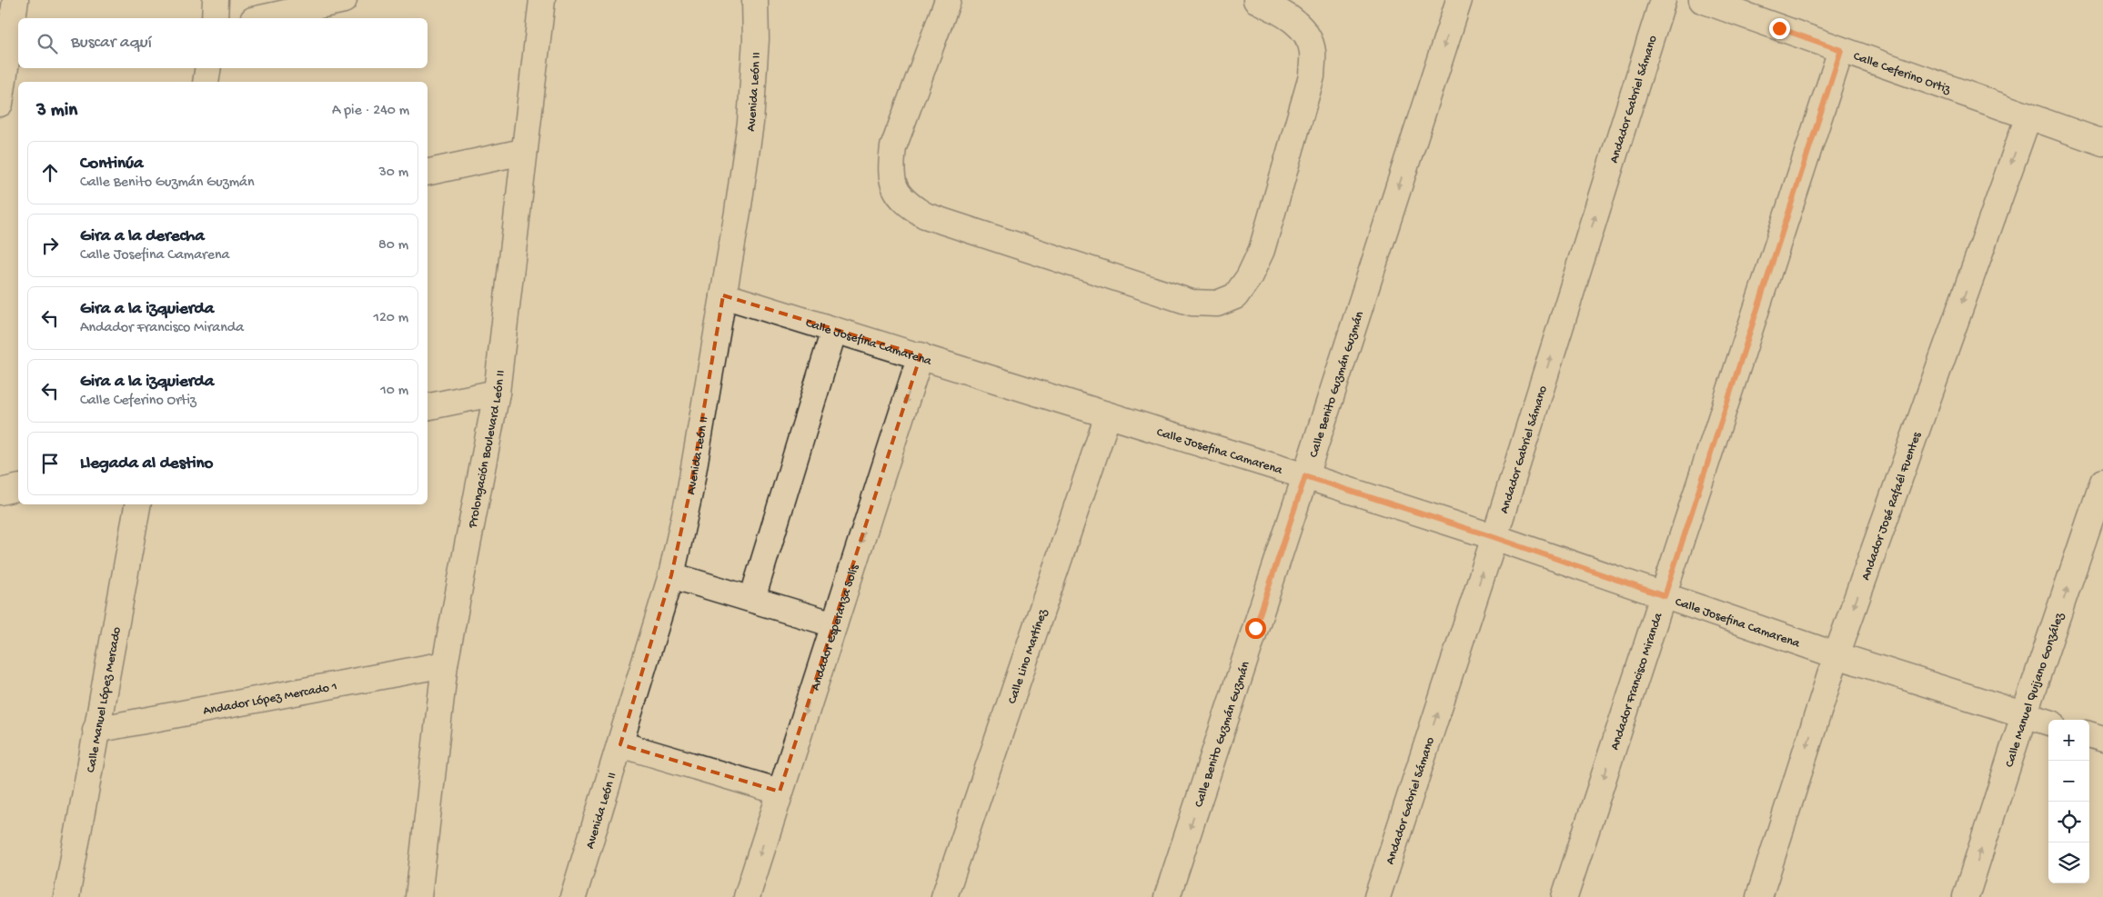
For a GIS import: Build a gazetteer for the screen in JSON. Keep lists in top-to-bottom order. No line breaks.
{"streets":{"street":["Calle Ceferino Ortiz","Avenida León II","Andador Gabriel Sámano","Calle Josefina Camarena","Calle Benito Guzmán Guzmán","Prolongación Boulevard León II","Andador José Rafaél Fuentes","Andador Esperanza Solís","Calle Lino Martínez","Andador Francisco Miranda","Calle Manuel Quijano González","Andador López Mercado 1","Calle Manuel López Mercado"]},"crossings":[["Calle Ceferino Ortiz","Andador José Rafaél Fuentes"],["Calle Ceferino Ortiz","Andador Francisco Miranda"],["Avenida León II","Calle Josefina Camarena"],["Andador Gabriel Sámano","Calle Josefina Camarena"],["Calle Josefina Camarena","Calle Benito Guzmán Guzmán"],["Calle Josefina Camarena","Andador José Rafaél Fuentes"],["Calle Josefina Camarena","Andador Esperanza Solís"],["Calle Josefina Camarena","Calle Lino Martínez"],["Calle Josefina Camarena","Andador Francisco Miranda"],["Calle Josefina Camarena","Calle Manuel Quijano González"],["Prolongación Boulevard León II","Andador López Mercado 1"],["Andador López Mercado 1","Calle Manuel López Mercado"]],"one_way":["Andador Gabriel Sámano","Calle Benito Guzmán Guzmán","Andador José Rafaél Fuentes","Andador Francisco Miranda","Calle Manuel Quijano González"],"page":{"search":"Buscar aquí","heading":["3 min","A pie · 240 m"],"list":[["Continúa","Calle Benito Guzmán Guzmán","30 m"],["Gira a la derecha","Calle Josefina Camarena","80 m"],["Gira a la izquierda","Andador Francisco Miranda","120 m"],["Gira a la izquierda","Calle Ceferino Ortiz","10 m"],"Llegada al destino"],"map_buttons":["+","−"]}}
